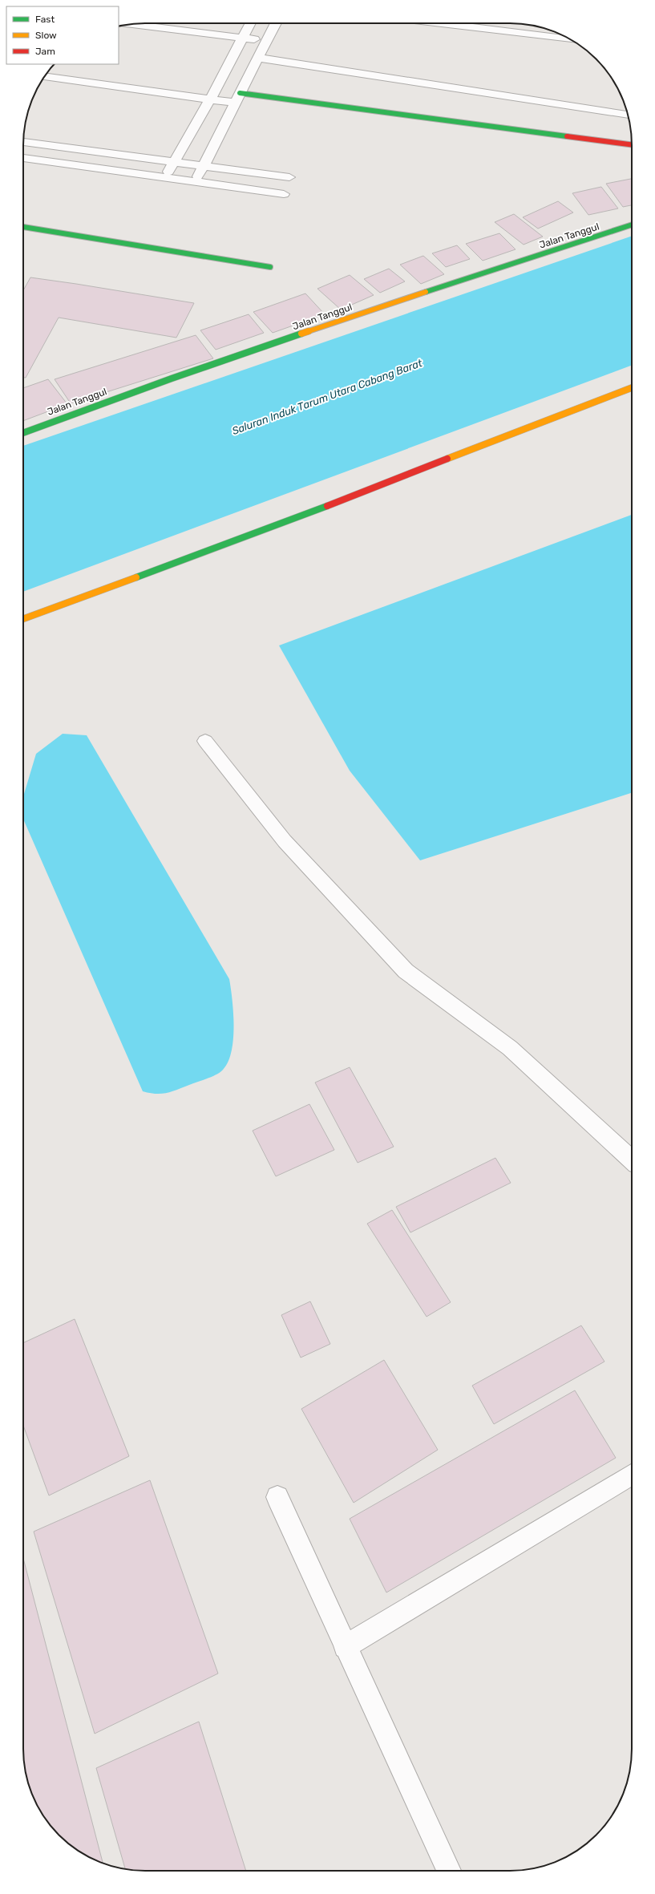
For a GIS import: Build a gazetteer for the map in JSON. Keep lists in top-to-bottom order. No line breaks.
{"streets":{"street":["Jalan Tanggul"]},"water":["Saluran Induk Tarum Utara Cabang Barat"],"legend":["Fast","Slow","Jam"]}
